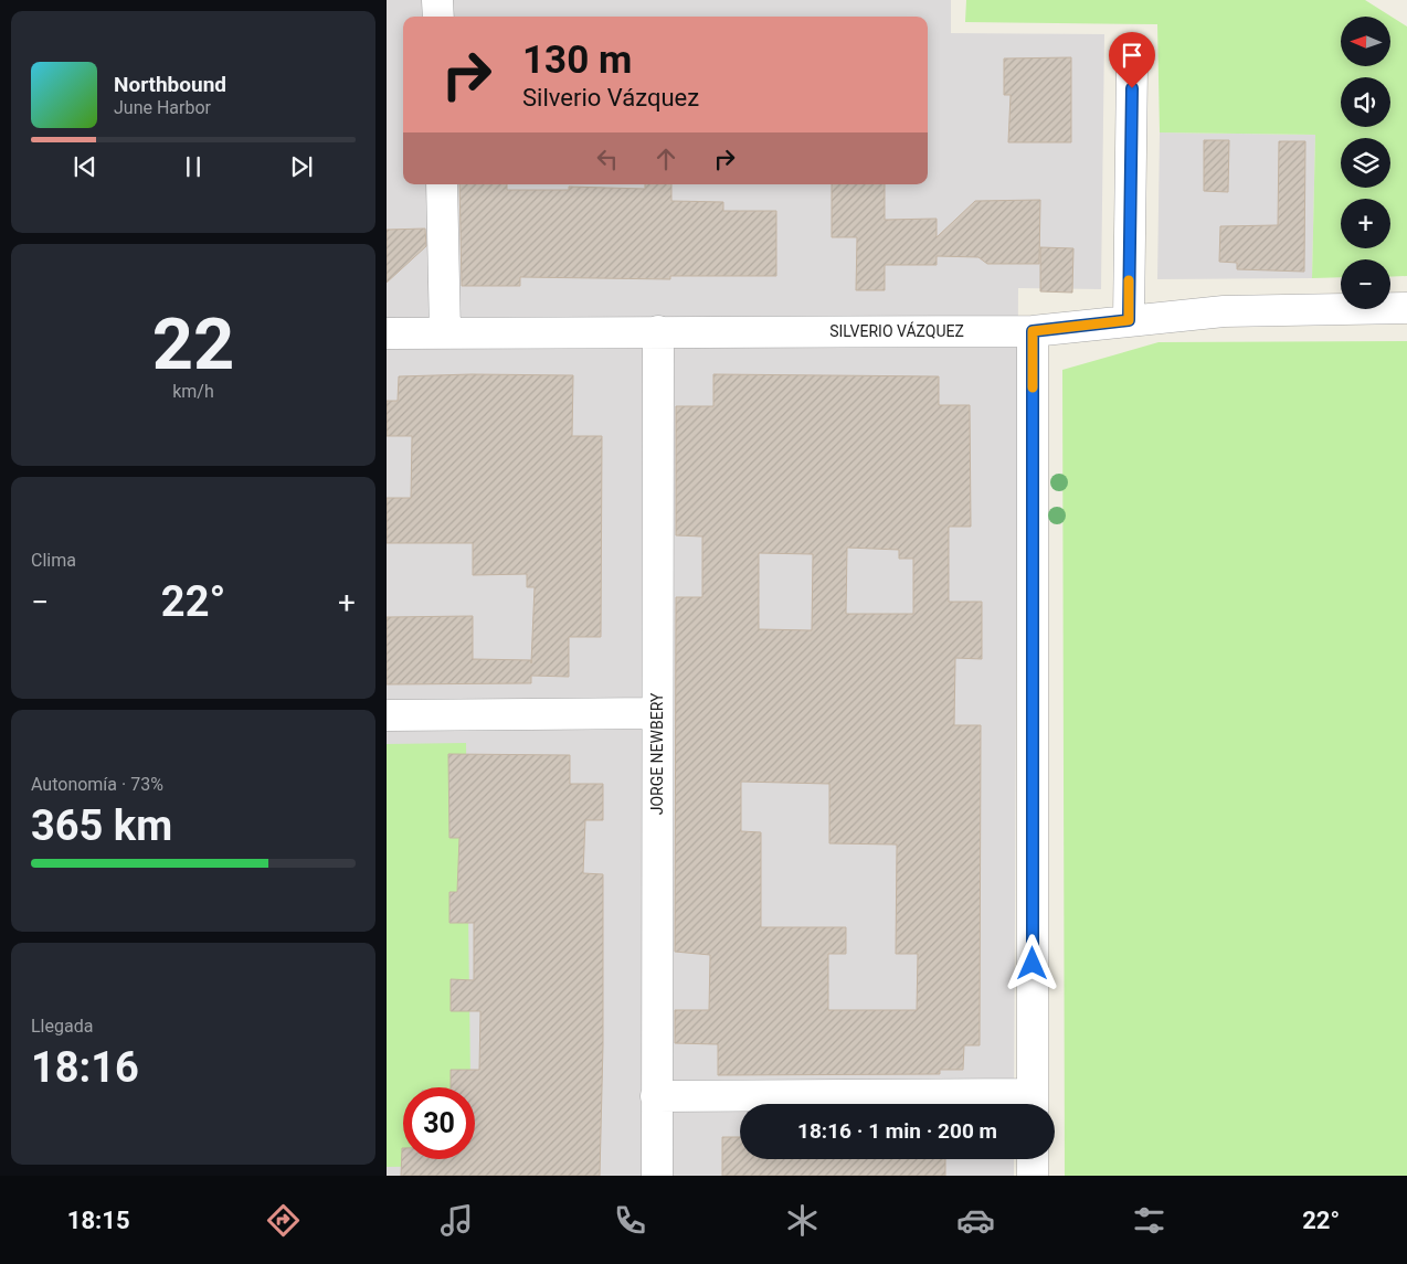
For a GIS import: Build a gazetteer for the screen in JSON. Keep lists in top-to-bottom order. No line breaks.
{"streets":{"street":["SILVERIO VÁZQUEZ","JORGE NEWBERY"]},"crossings":[["SILVERIO VÁZQUEZ","JORGE NEWBERY"]],"north":"left","page":{"map_buttons":["+","−"],"turn":["130 m","Silverio Vázquez"],"song":["Northbound","June Harbor"],"tile":[["22","km/h"],"Clima",["Autonomía · 73%","365 km"],["Llegada","18:16"]],"heat":["−","22°","+"],"limit":"30","trip":"18:16 · 1 min · 200 m","tabs":["18:15","22°"]}}
